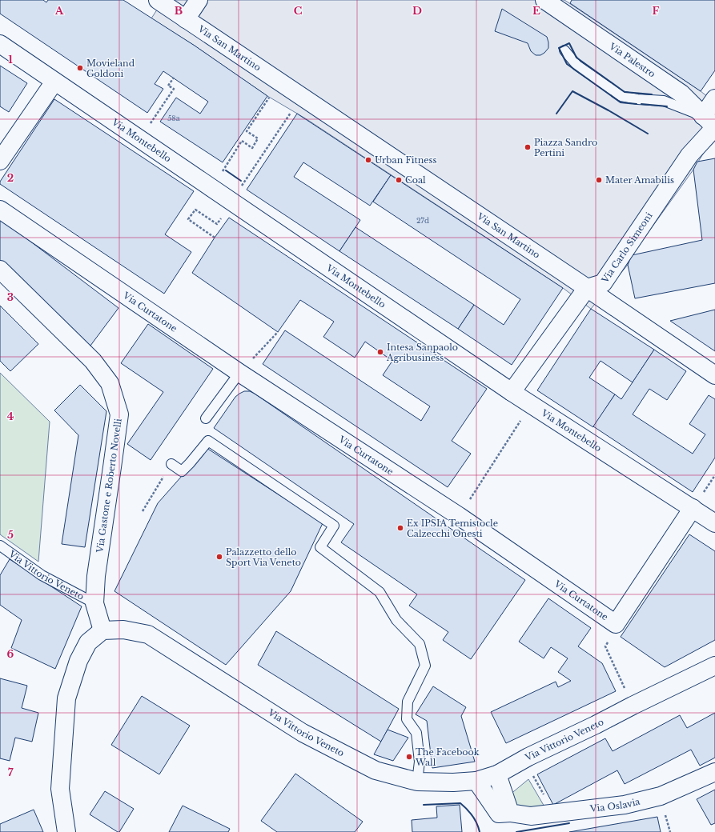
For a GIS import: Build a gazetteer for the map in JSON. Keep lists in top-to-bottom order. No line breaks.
{"streets":{"street":["Via San Martino","Via Palestro","Via Montebello","Via Carlo Simeoni","Via Curtatone","Via Gastone e Roberto Novelli","Via Vittorio Veneto","Via Oslavia"]},"crossings":[["Via San Martino","Via Carlo Simeoni"],["Via Palestro","Via Carlo Simeoni"],["Via Montebello","Via Curtatone"],["Via Gastone e Roberto Novelli","Via Vittorio Veneto"],["Via Vittorio Veneto","Via Oslavia"]],"places":["Movieland Goldoni","Piazza Sandro Pertini","Urban Fitness","Coal","Mater Amabilis","Intesa Sanpaolo Agribusiness","Ex IPSIA Temistocle Calzecchi Onesti","Palazzetto dello Sport Via Veneto","The Facebook Wall"],"house_numbers":["58a","27d"],"grid":{"columns":["A","B","C","D","E","F"],"rows":["1","2","3","4","5","6","7"]}}
